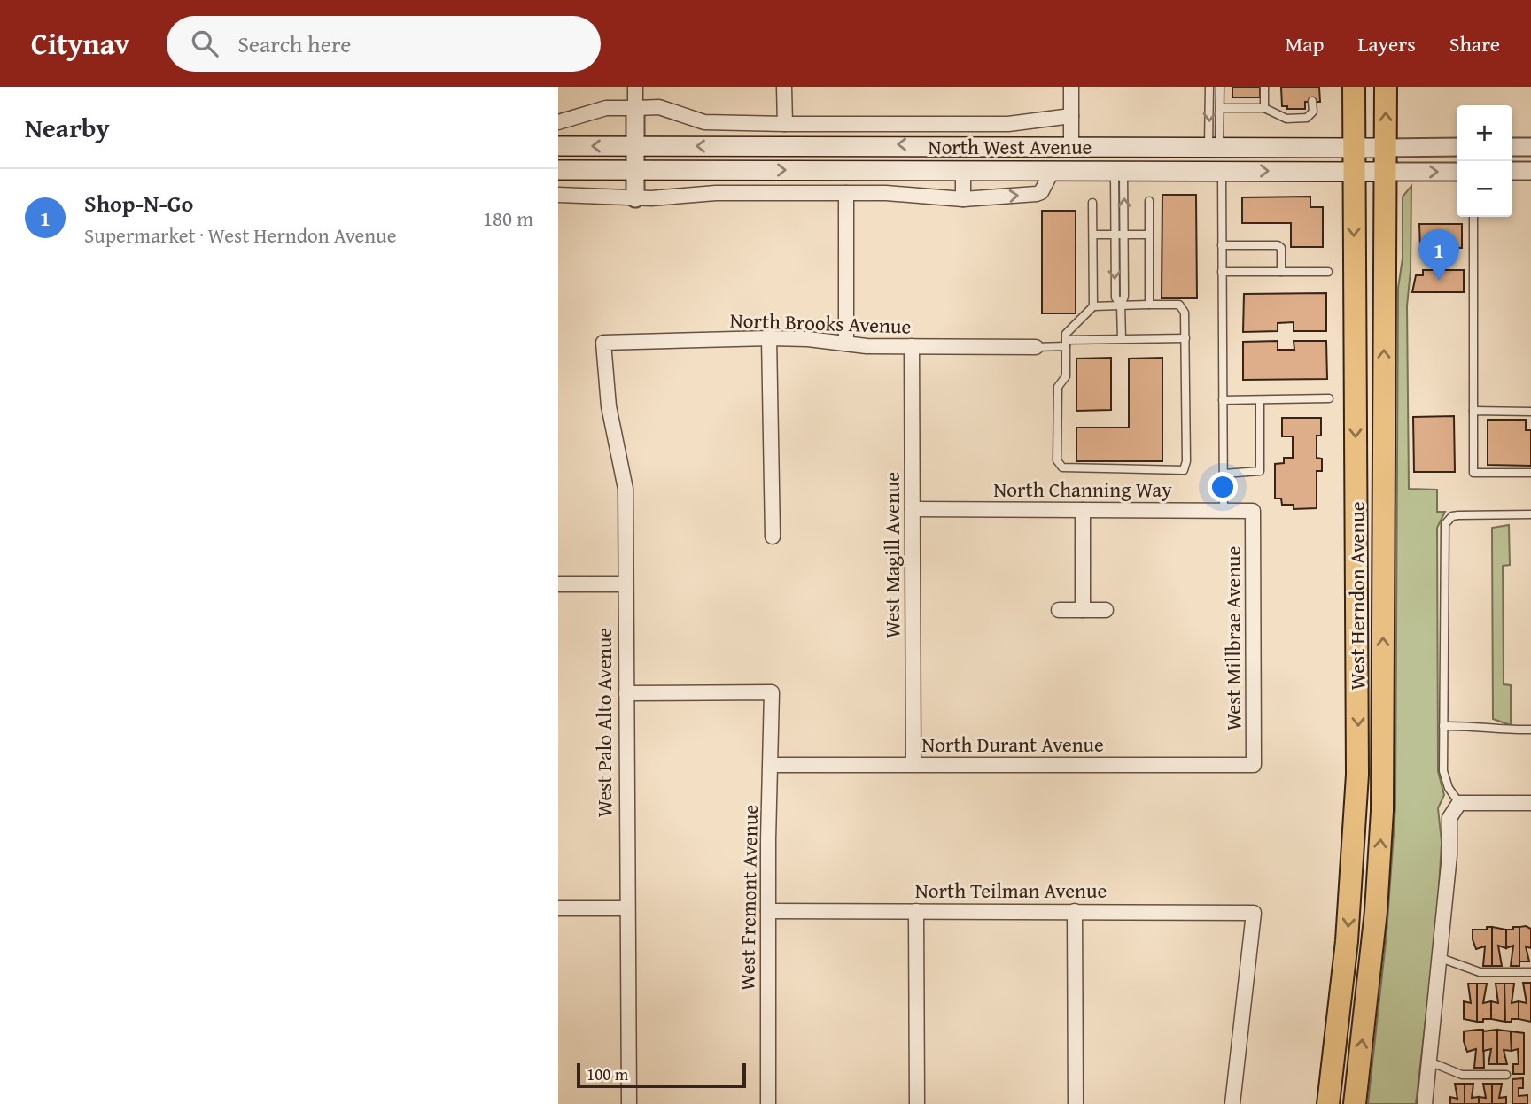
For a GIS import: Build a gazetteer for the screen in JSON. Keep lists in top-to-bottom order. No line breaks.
{"streets":{"main road":["North West Avenue","West Herndon Avenue"],"street":["North Brooks Avenue","North Channing Way","West Magill Avenue","West Millbrae Avenue","West Palo Alto Avenue","North Durant Avenue","North Teilman Avenue","West Fremont Avenue"]},"crossings":[["North West Avenue","West Herndon Avenue"],["North Brooks Avenue","West Magill Avenue"],["North Brooks Avenue","West Palo Alto Avenue"],["North Channing Way","West Magill Avenue"],["North Channing Way","West Millbrae Avenue"],["West Magill Avenue","North Durant Avenue"],["West Millbrae Avenue","North Durant Avenue"],["West Palo Alto Avenue","West Fremont Avenue"],["North Durant Avenue","West Fremont Avenue"],["North Teilman Avenue","West Fremont Avenue"]],"scale_bar":"100 m","page":{"header":"Citynav","search":"Search here","nav":["Map","Layers","Share"],"heading":"Nearby","map_buttons":["+","−"],"list":[{"mark":"1","name":"Shop-N-Go","note":"Supermarket · West Herndon Avenue","value":"180 m"}],"pins":"1","scale":"100 m"}}
